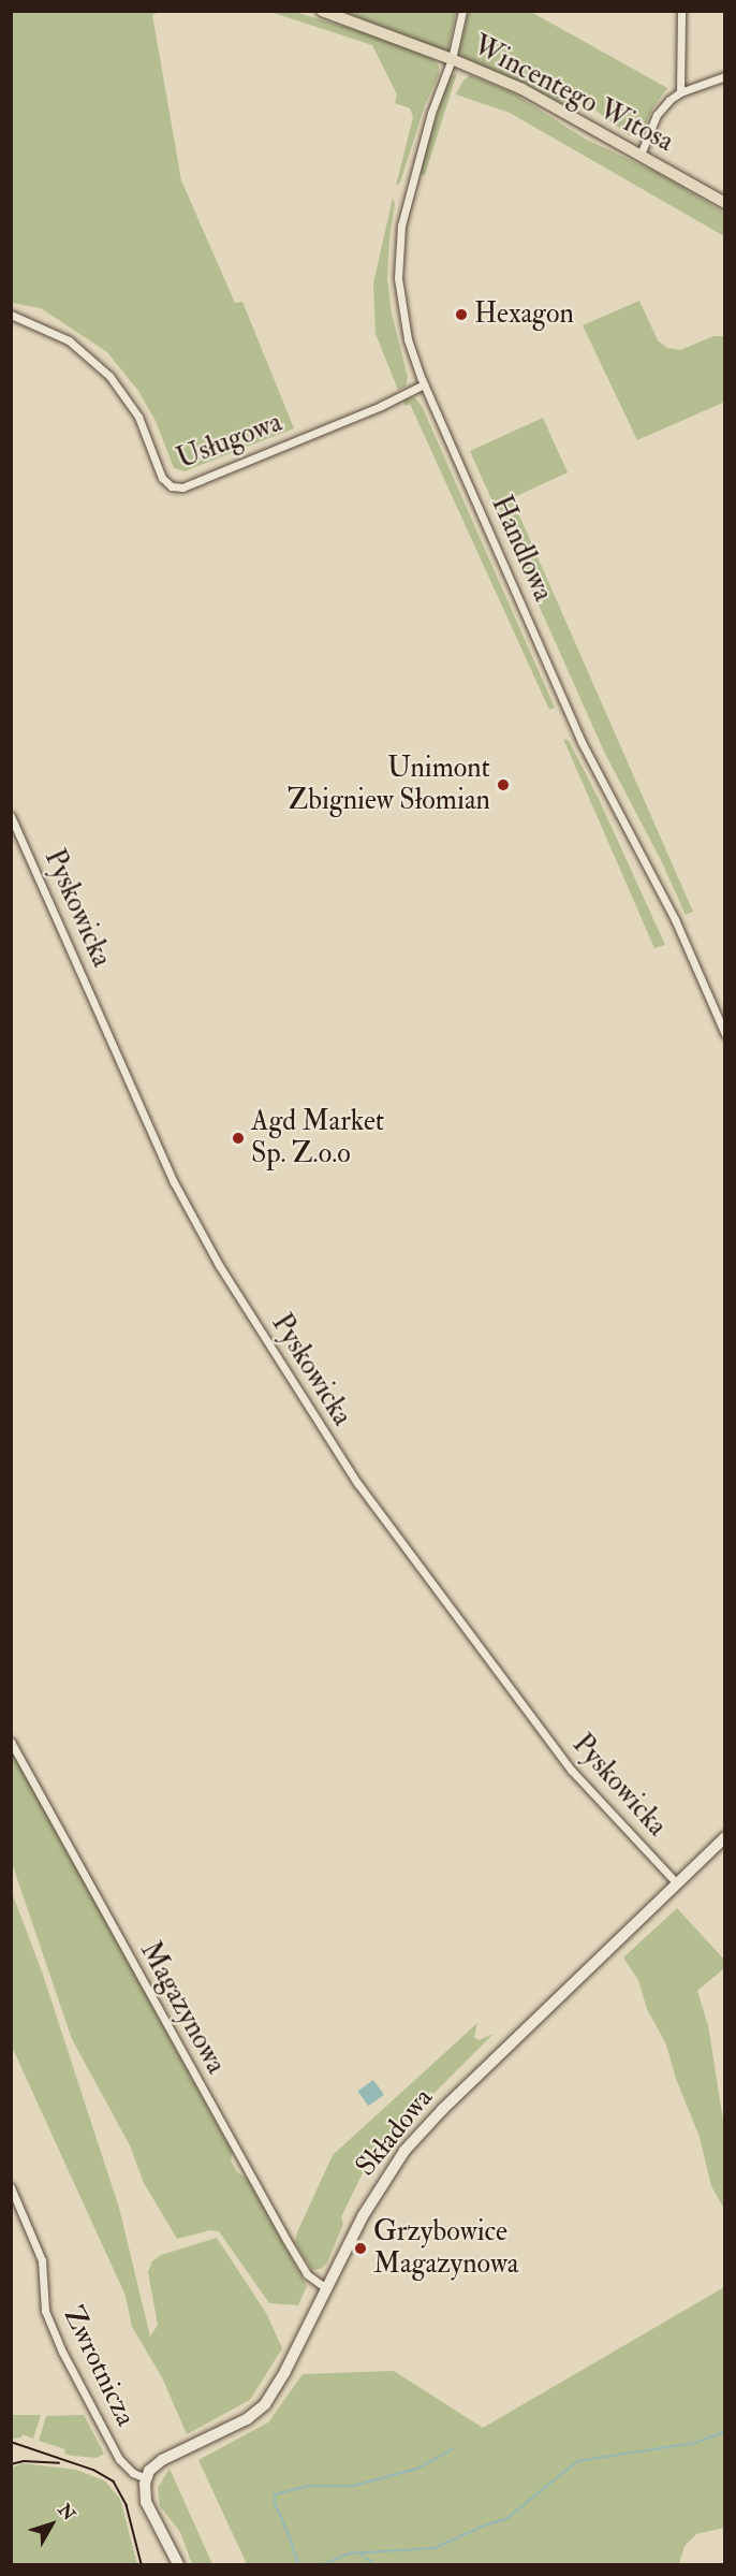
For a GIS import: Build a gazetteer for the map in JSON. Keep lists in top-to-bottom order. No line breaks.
{"streets":{"main road":["Wincentego Witosa","Składowa"],"street":["Usługowa","Handlowa","Pyskowicka","Magazynowa","Zwrotnicza"]},"crossings":[["Wincentego Witosa","Handlowa"],["Usługowa","Handlowa"],["Pyskowicka","Składowa"],["Magazynowa","Składowa"],["Składowa","Zwrotnicza"]],"places":["Hexagon","Unimont Zbigniew Słomian","Agd Market Sp. Z.o.o","Grzybowice Magazynowa"],"north":"top right"}
